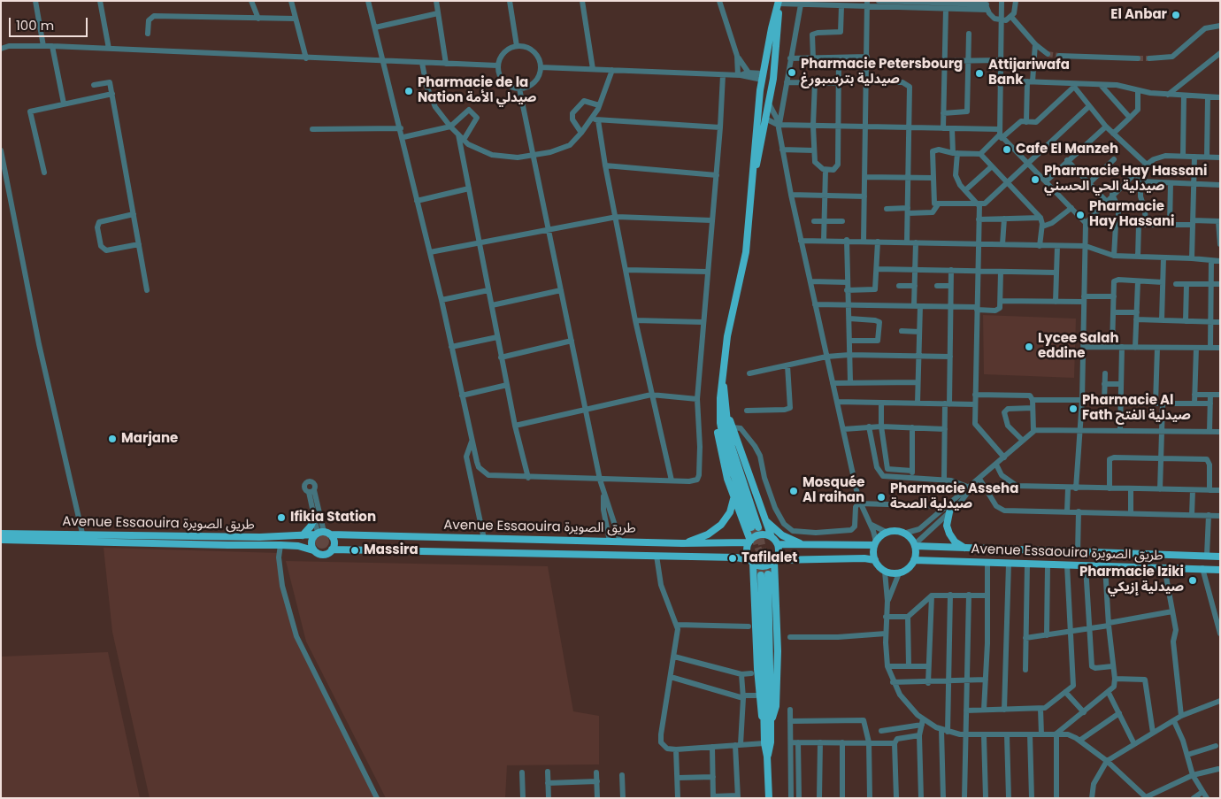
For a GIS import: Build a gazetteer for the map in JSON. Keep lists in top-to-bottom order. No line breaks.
{"streets":{"main road":["Avenue Essaouira طريق الصويرة"]},"places":["El Anbar","Pharmacie Petersbourg صيدلية بترسبورغ","Attijariwafa Bank","Pharmacie de la Nation صيدلي الأمة","Cafe El Manzeh","Pharmacie Hay Hassani صيدلية الحي الحسني","Pharmacie Hay Hassani","Lycee Salah eddine","Pharmacie Al Fath صيدلية الفتح","Marjane","Mosquée Al raihan","Pharmacie Asseha صيدلية الصحة","Ifikia Station","Massira","Tafilalet","Pharmacie Iziki صيدلية إزيكي"],"scale_bar":"100 m"}
